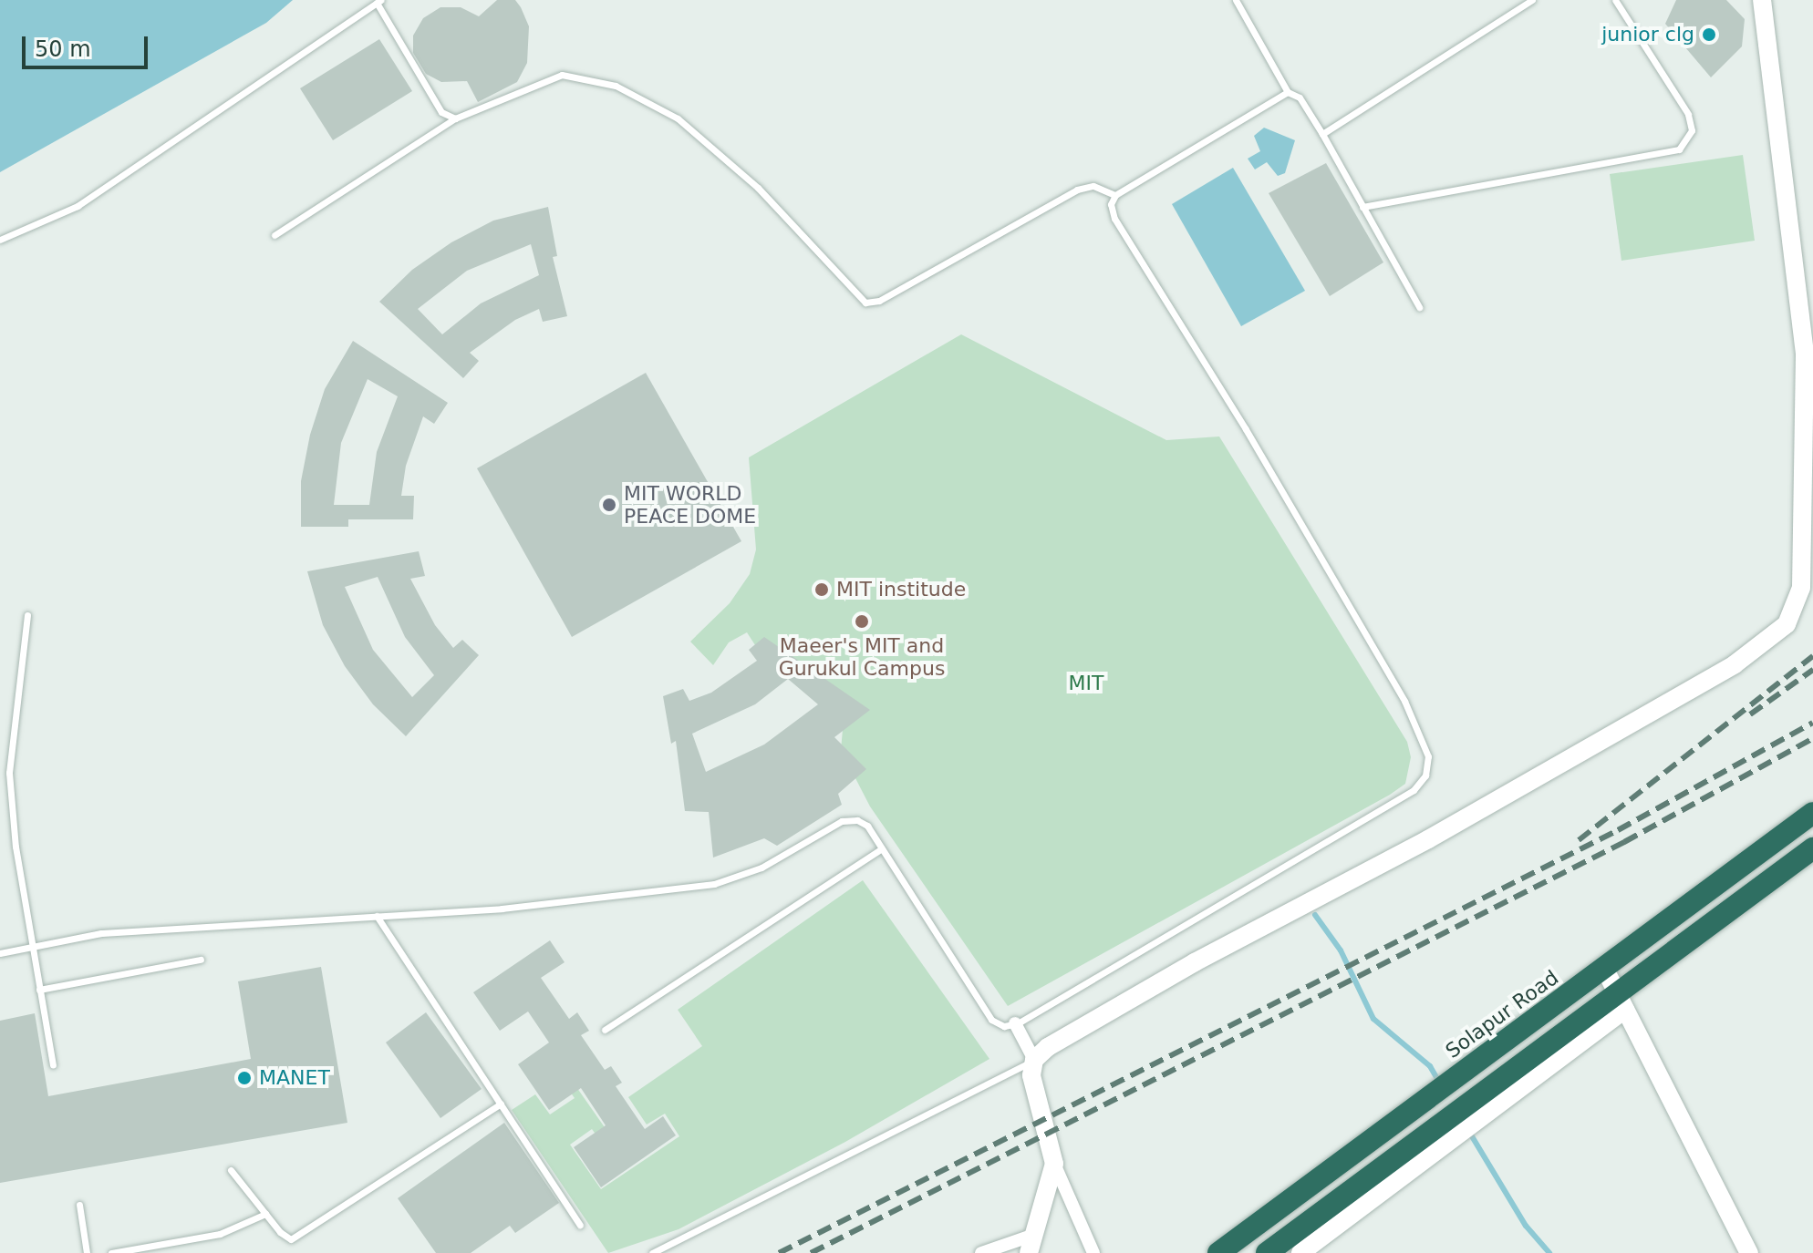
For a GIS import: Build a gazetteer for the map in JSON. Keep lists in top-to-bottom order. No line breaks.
{"streets":{"highway":["Solapur Road"]},"parks":["MIT"],"places":["junior clg","MIT WORLD PEACE DOME","MIT institude","Maeer's MIT and Gurukul Campus","MANET"],"scale_bar":"50 m"}
